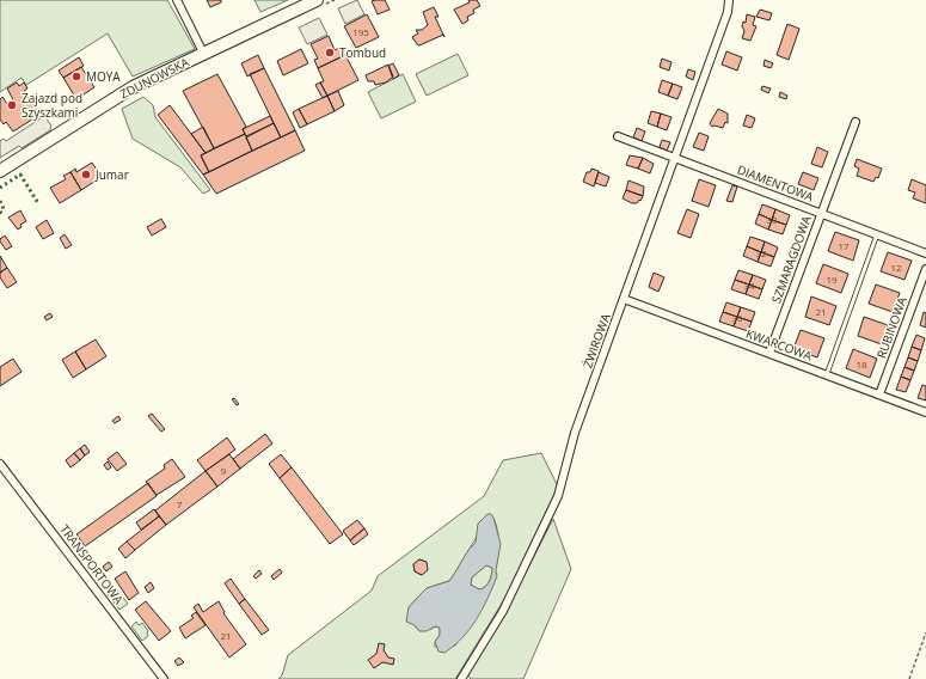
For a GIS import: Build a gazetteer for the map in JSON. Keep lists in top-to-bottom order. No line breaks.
{"streets":{"main road":["ZDUNOWSKA"],"street":["DIAMENTOWA","SZMARAGDOWA","RUBINOWA","ŻWIROWA","KWARCOWA","TRANSPORTOWA"]},"crossings":[["DIAMENTOWA","SZMARAGDOWA"],["DIAMENTOWA","ŻWIROWA"],["SZMARAGDOWA","KWARCOWA"],["RUBINOWA","KWARCOWA"],["ŻWIROWA","KWARCOWA"]],"places":["Tombud","MOYA","Zajazd pod Szyszkami","Jumar"],"house_numbers":["195","30","17","32","12","19","34","21","36","18","9","7","21"]}
